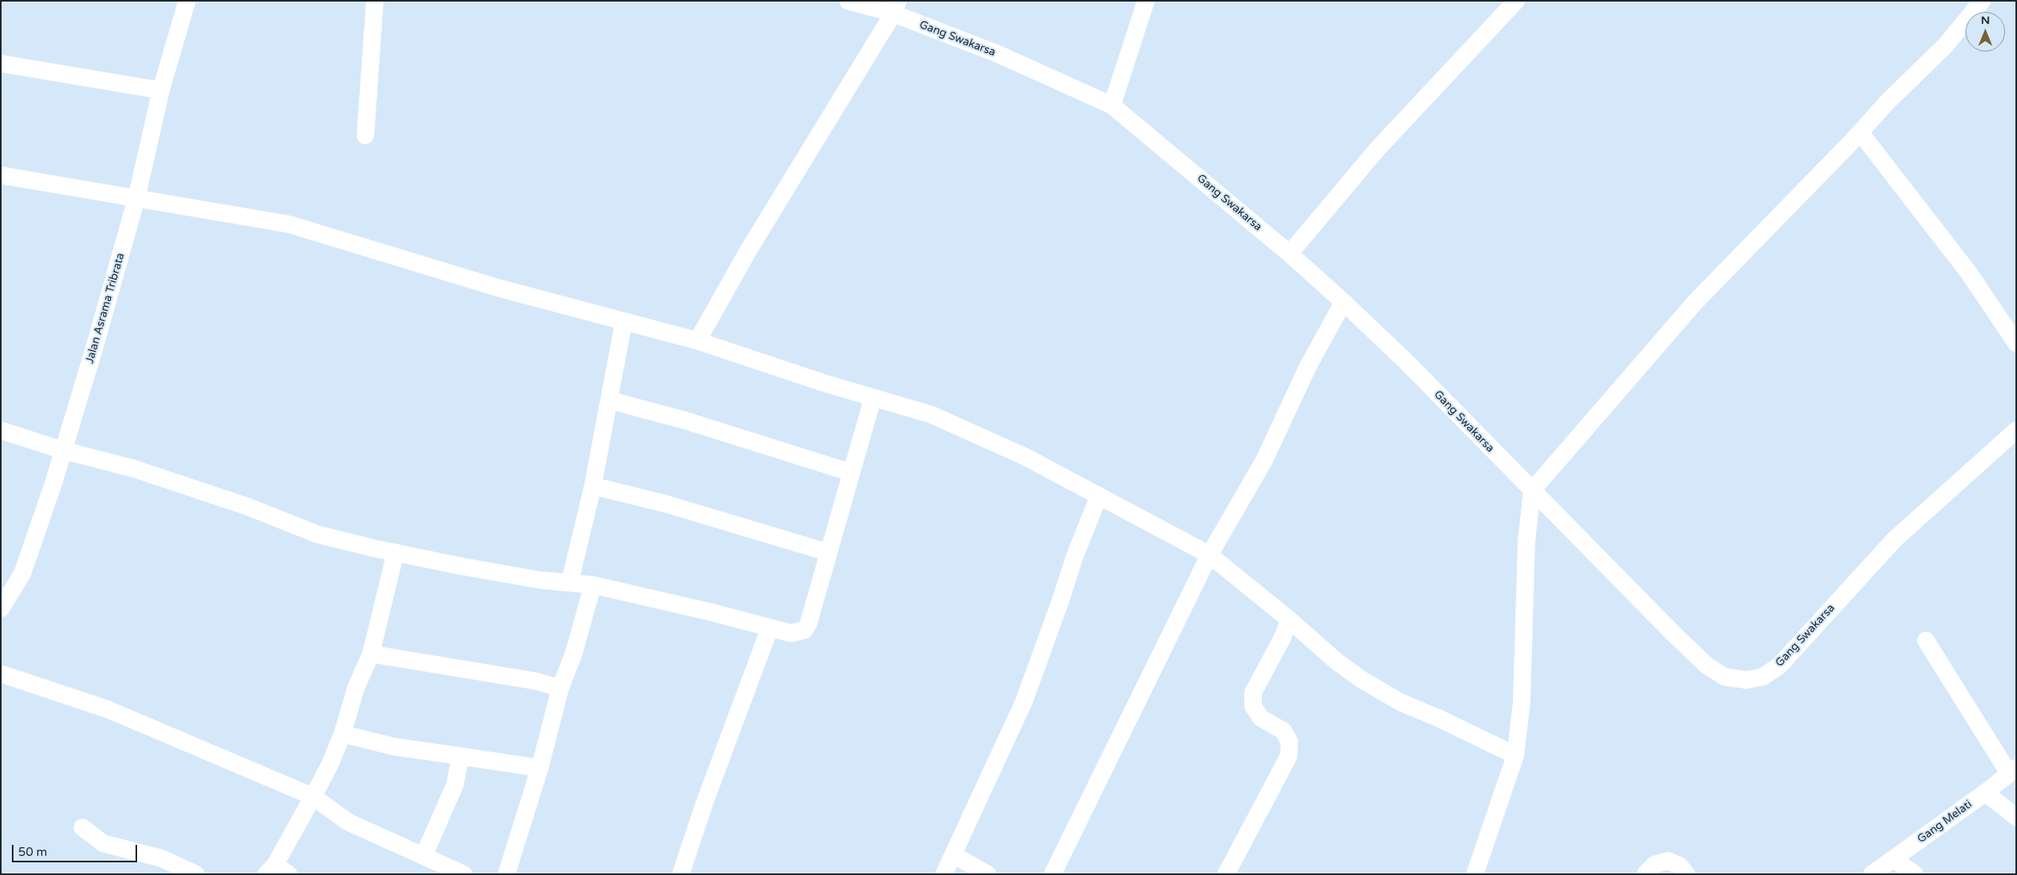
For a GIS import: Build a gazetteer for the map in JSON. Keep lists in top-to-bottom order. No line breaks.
{"streets":{"street":["Gang Swakarsa","Jalan Asrama Tribrata","Gang Melati"]},"scale_bar":"50 m","north":"top"}
